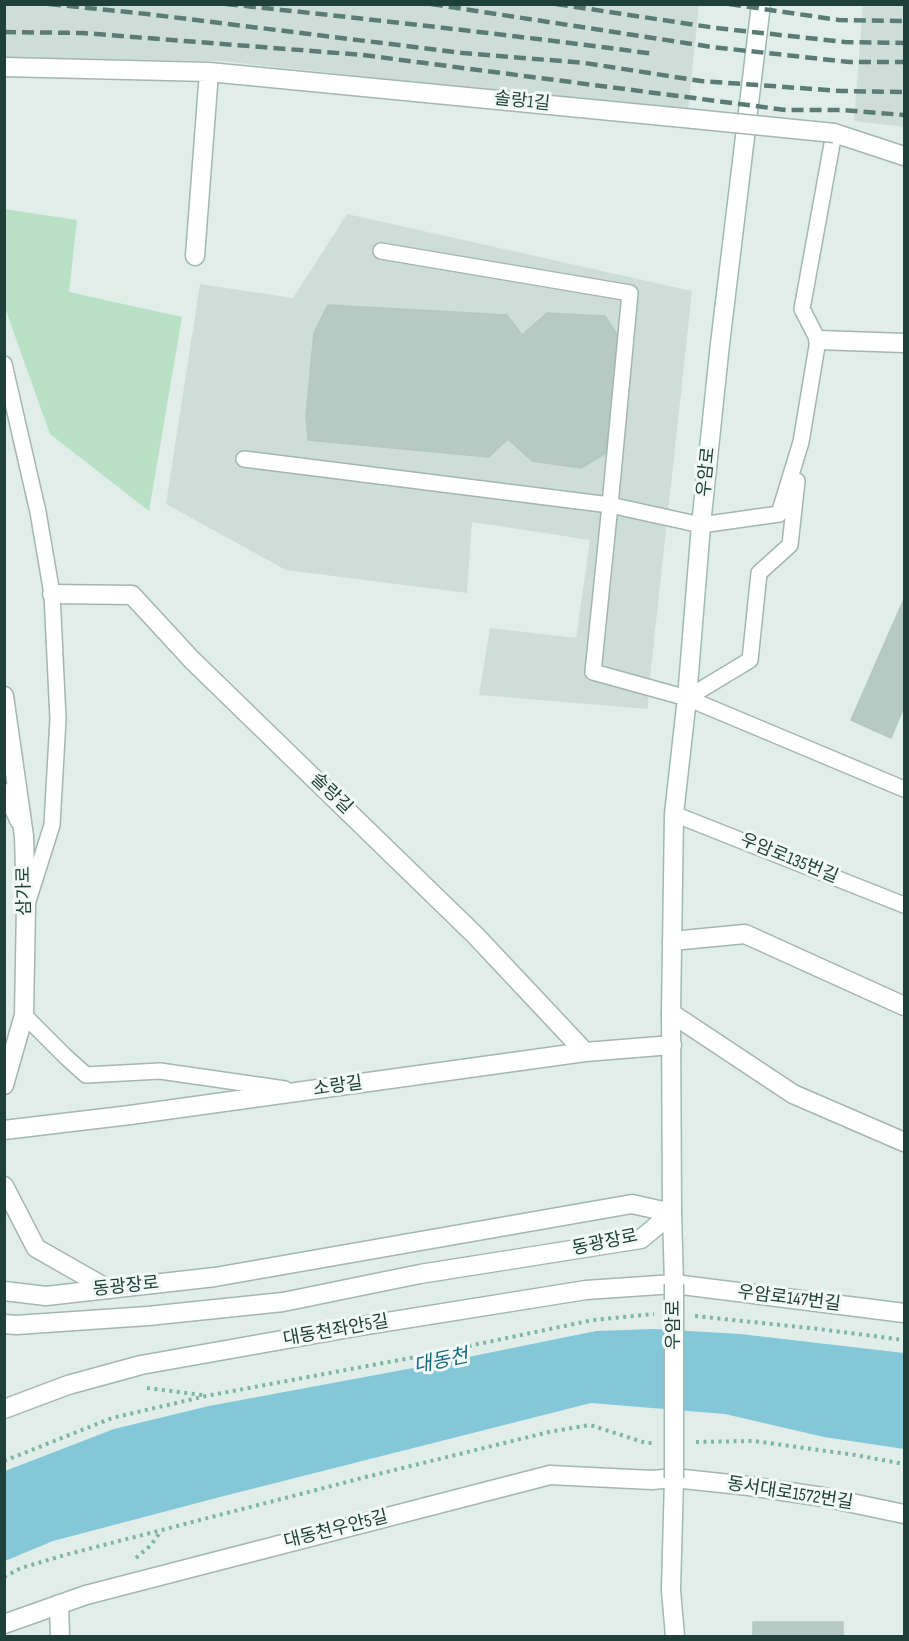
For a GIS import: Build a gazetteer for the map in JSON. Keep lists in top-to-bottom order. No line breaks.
{"streets":{"street":["솔랑1길","우암로","솔랑길","삼가로","소랑길","동광장로","우암로147번길","대동천좌안5길","동서대로1572번길","대동천우안5길"],"lane":["우암로135번길"]},"crossings":[["우암로","우암로135번길"],["우암로","소랑길"],["우암로","동광장로"],["우암로","우암로147번길"],["우암로","대동천좌안5길"],["우암로","동서대로1572번길"],["우암로","대동천우안5길"],["솔랑길","소랑길"],["우암로147번길","대동천좌안5길"],["동서대로1572번길","대동천우안5길"]],"water":["대동천"]}
